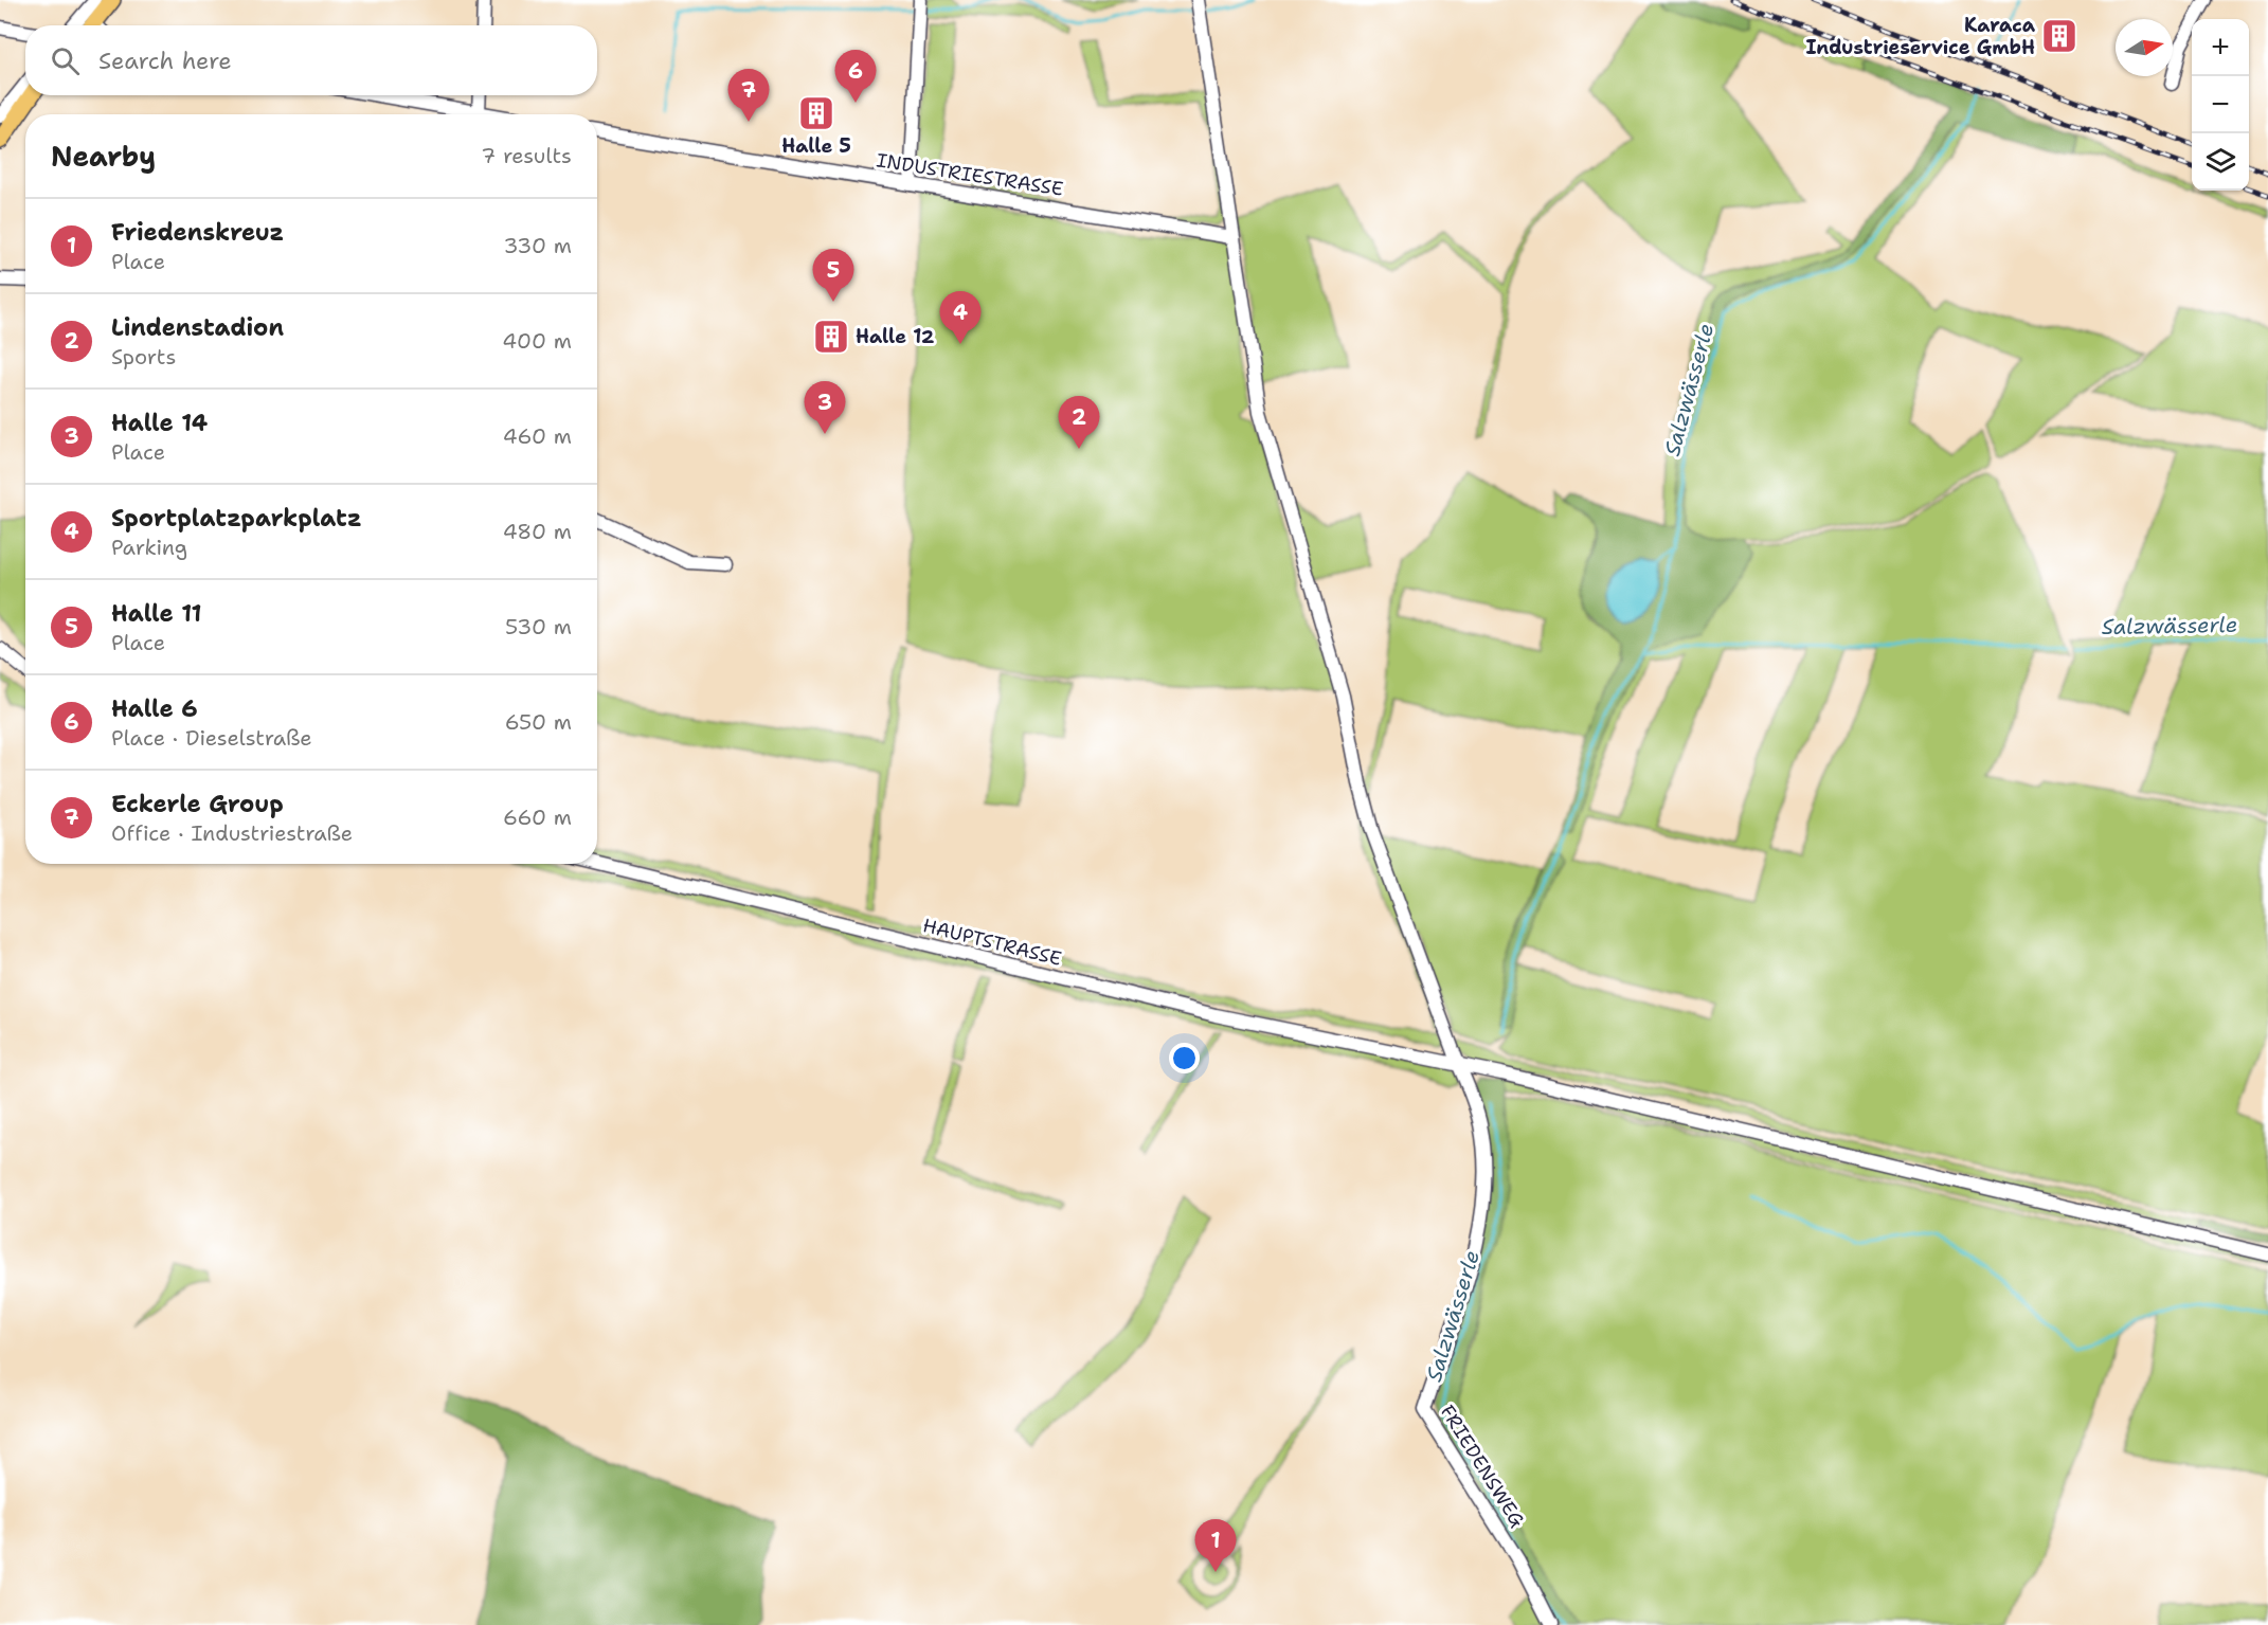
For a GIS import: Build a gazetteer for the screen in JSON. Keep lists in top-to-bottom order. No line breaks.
{"streets":{"street":["INDUSTRIESTRASSE","HAUPTSTRASSE","FRIEDENSWEG"]},"crossings":[["INDUSTRIESTRASSE","FRIEDENSWEG"],["HAUPTSTRASSE","FRIEDENSWEG"]],"water":["Salzwässerle"],"places":{"building":["Karaca Industrieservice GmbH","Halle 5","Halle 12"]},"north":"right","page":{"map_buttons":["+","−"],"search":"Search here","pins":["6","7","5","4","3","2","1"],"heading":["Nearby","7 results"],"list":[{"mark":"1","name":"Friedenskreuz","note":"Place","value":"330 m"},{"mark":"2","name":"Lindenstadion","note":"Sports","value":"400 m"},{"mark":"3","name":"Halle 14","note":"Place","value":"460 m"},{"mark":"4","name":"Sportplatzparkplatz","note":"Parking","value":"480 m"},{"mark":"5","name":"Halle 11","note":"Place","value":"530 m"},{"mark":"6","name":"Halle 6","note":"Place · Dieselstraße","value":"650 m"},{"mark":"7","name":"Eckerle Group","note":"Office · Industriestraße","value":"660 m"}]}}
